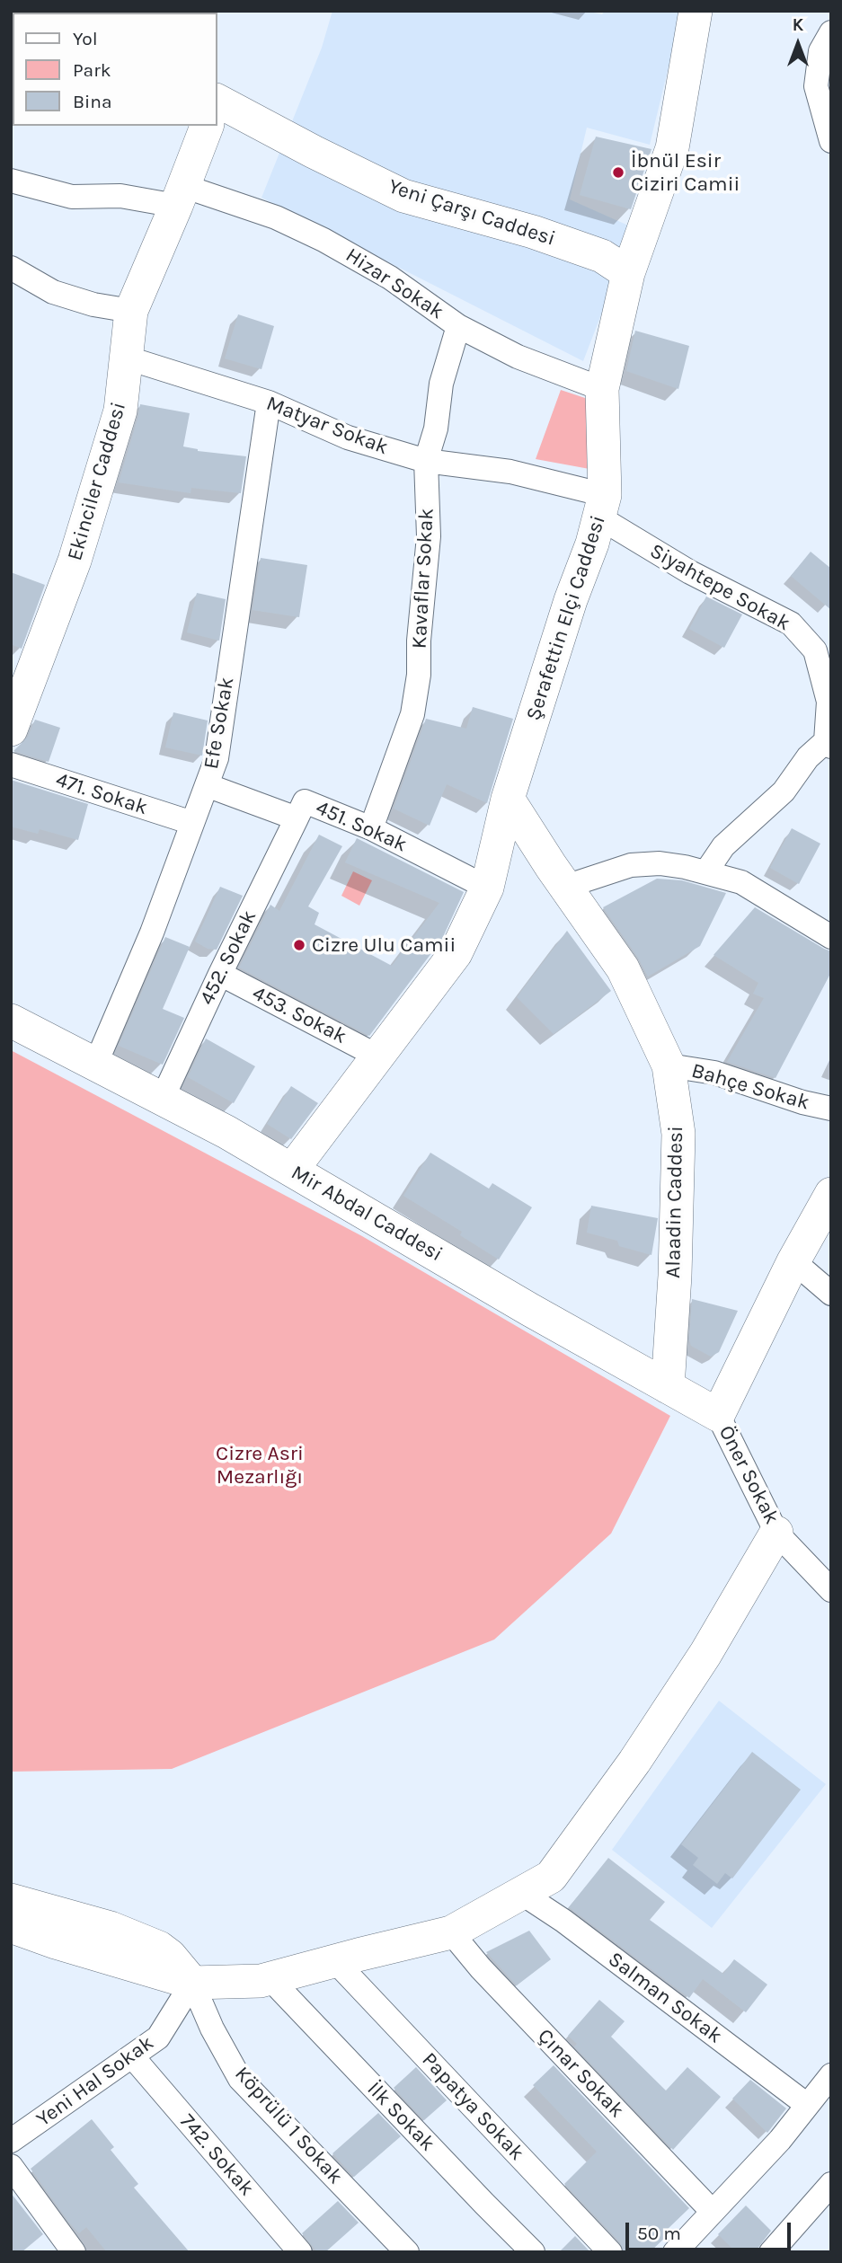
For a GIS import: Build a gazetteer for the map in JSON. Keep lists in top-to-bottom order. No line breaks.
{"streets":{"street":["Yeni Çarşı Caddesi","Hizar Sokak","Matyar Sokak","Ekinciler Caddesi","Kavaflar Sokak","Siyahtepe Sokak","Şerafettin Elçi Caddesi","Efe Sokak","471. Sokak","451. Sokak","452. Sokak","453. Sokak","Bahçe Sokak","Alaadin Caddesi","Mir Abdal Caddesi","Öner Sokak","Salman Sokak","Çınar Sokak","Yeni Hal Sokak","Papatya Sokak","İlk Sokak","Köprülü 1 Sokak","742. Sokak"]},"crossings":[["Yeni Çarşı Caddesi","Şerafettin Elçi Caddesi"],["Hizar Sokak","Ekinciler Caddesi"],["Hizar Sokak","Kavaflar Sokak"],["Hizar Sokak","Şerafettin Elçi Caddesi"],["Matyar Sokak","Ekinciler Caddesi"],["Matyar Sokak","Kavaflar Sokak"],["Matyar Sokak","Siyahtepe Sokak"],["Matyar Sokak","Şerafettin Elçi Caddesi"],["Matyar Sokak","Efe Sokak"],["Kavaflar Sokak","451. Sokak"],["Siyahtepe Sokak","Şerafettin Elçi Caddesi"],["Şerafettin Elçi Caddesi","451. Sokak"],["Şerafettin Elçi Caddesi","453. Sokak"],["Şerafettin Elçi Caddesi","Alaadin Caddesi"],["Şerafettin Elçi Caddesi","Mir Abdal Caddesi"],["Efe Sokak","471. Sokak"],["Efe Sokak","451. Sokak"],["Efe Sokak","Mir Abdal Caddesi"],["451. Sokak","452. Sokak"],["452. Sokak","453. Sokak"],["452. Sokak","Mir Abdal Caddesi"],["Bahçe Sokak","Alaadin Caddesi"],["Alaadin Caddesi","Mir Abdal Caddesi"],["Mir Abdal Caddesi","Öner Sokak"],["Yeni Hal Sokak","Köprülü 1 Sokak"],["Yeni Hal Sokak","742. Sokak"]],"parks":["Cizre Asri Mezarlığı"],"places":["İbnül Esir Ciziri Camii","Cizre Ulu Camii"],"legend":["Yol","Park","Bina"],"scale_bar":"50 m","north":"top"}
